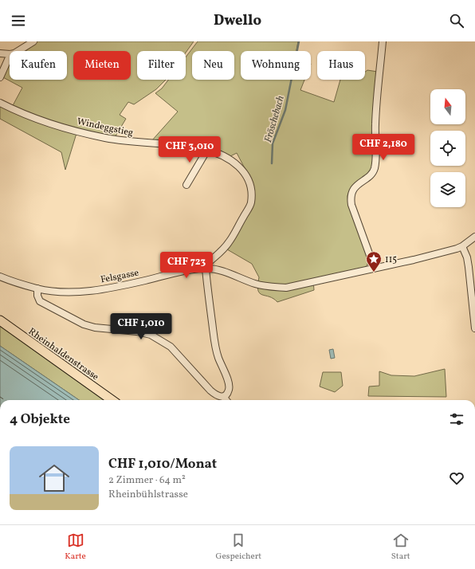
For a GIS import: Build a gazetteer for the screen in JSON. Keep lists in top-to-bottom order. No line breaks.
{"streets":{"main road":["Rheinhaldenstrasse"],"street":["Windeggstieg","Felsgasse"]},"crossings":[["Windeggstieg","Felsgasse"]],"water":["Fröschebach"],"places":{"place":["115"]},"north":"top","page":{"header":"Dwello","chip":["Kaufen","Mieten","Filter","Neu","Wohnung","Haus"],"price":["CHF 2,180","CHF 3,010","CHF 723","CHF 1,010"],"heading":"4 Objekte","list":[{"name":"CHF 1,010/Monat","note":"2 Zimmer · 64 m² · Rheinbühlstrasse"}],"tabs":["Karte","Gespeichert","Start"]}}
